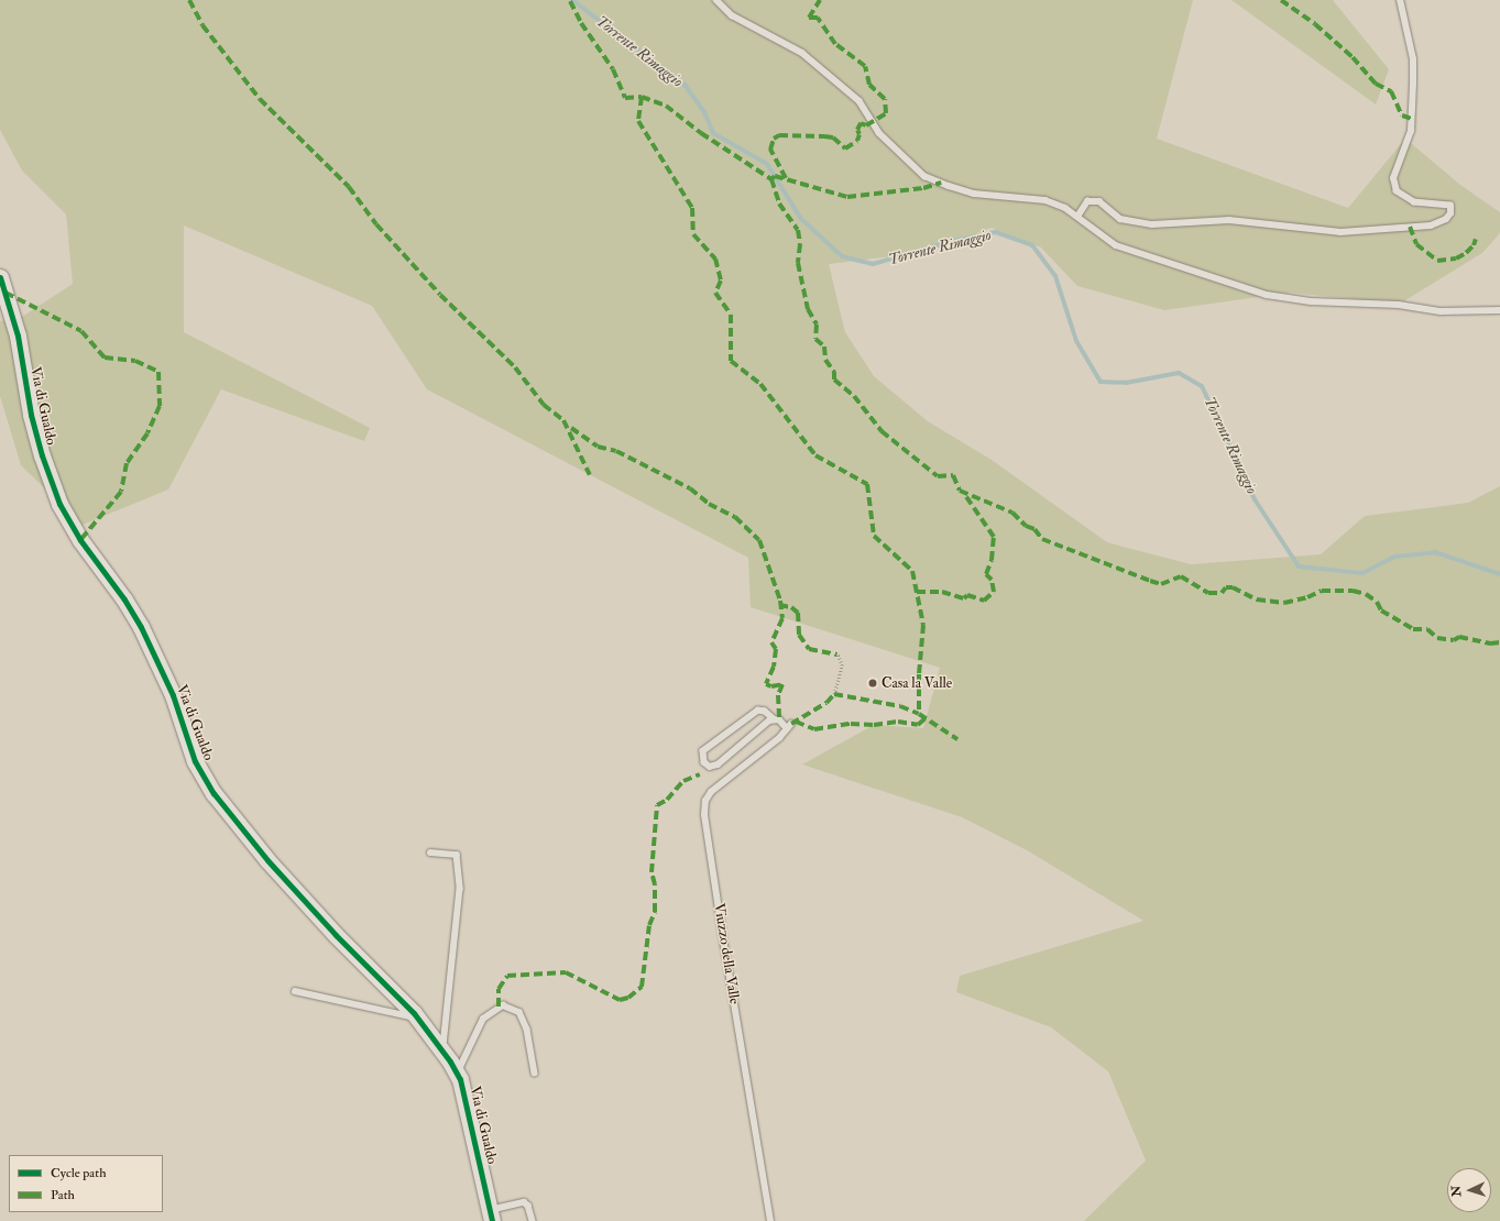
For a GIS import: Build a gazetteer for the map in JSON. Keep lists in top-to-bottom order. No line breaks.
{"streets":{"street":["Via di Gualdo"],"lane":["Viuzzo della Valle"]},"water":["Torrente Rimaggio"],"places":["Casa la Valle"],"legend":["Cycle path","Path"],"north":"left"}
